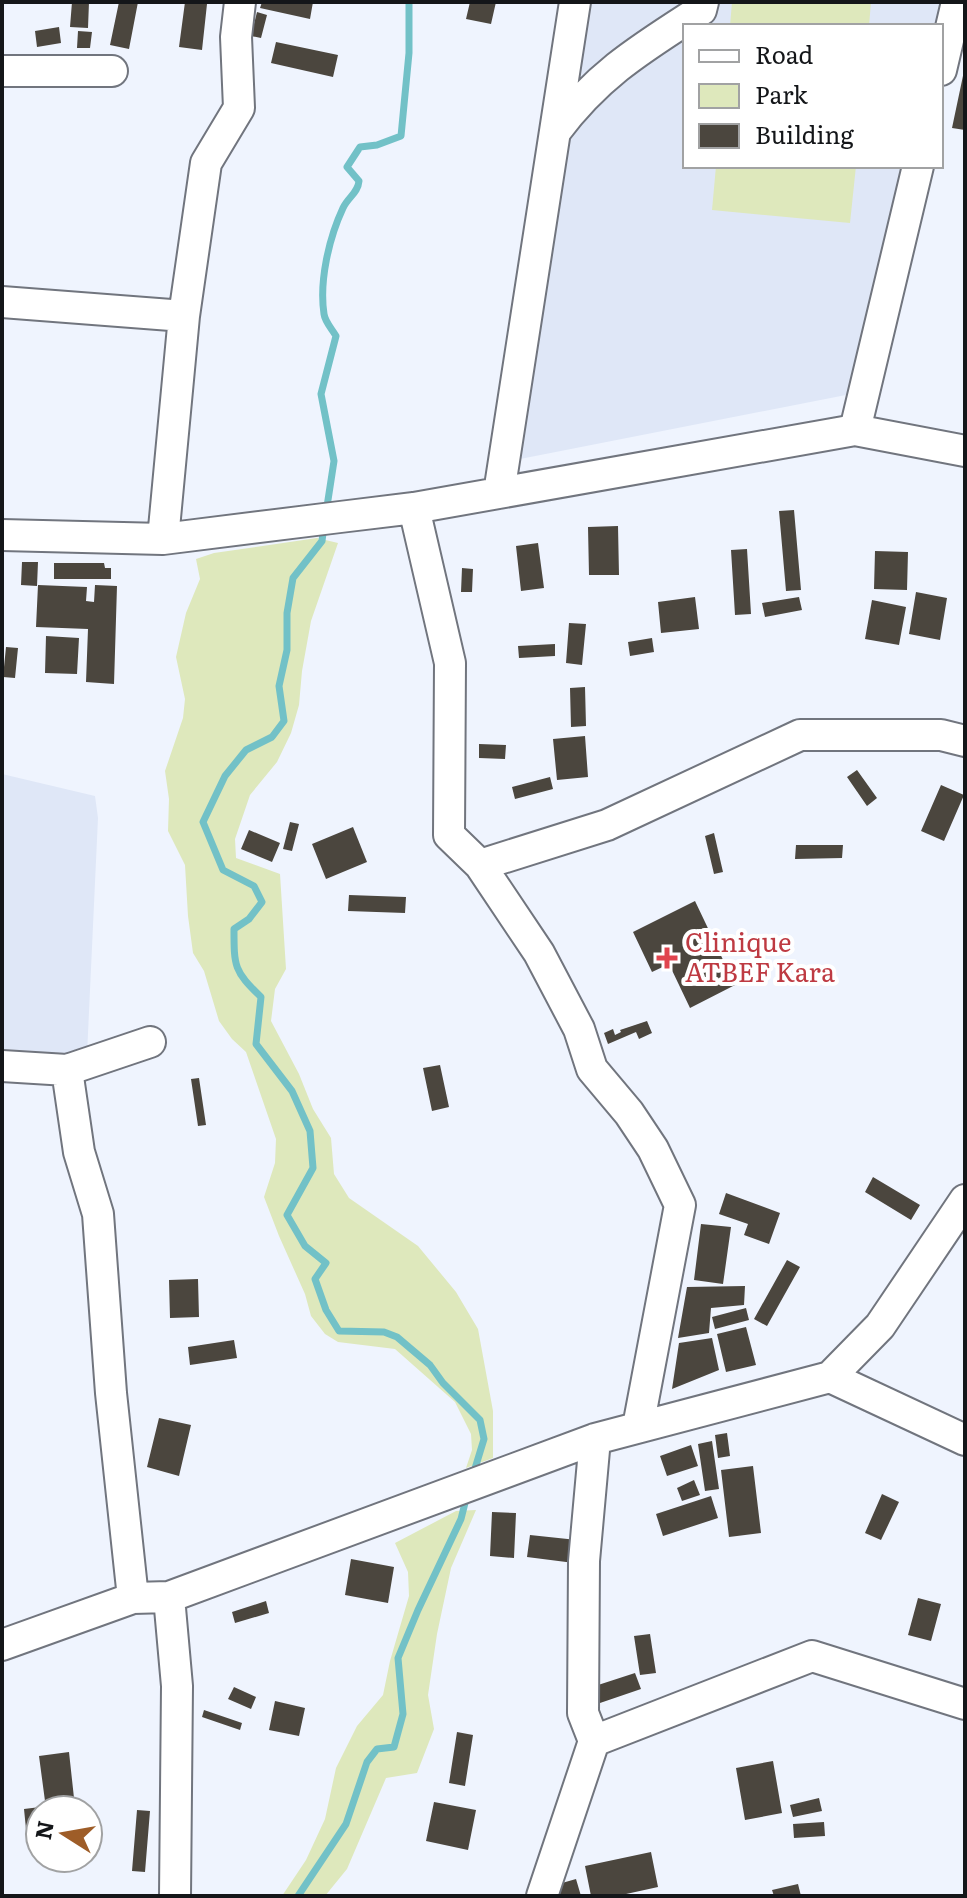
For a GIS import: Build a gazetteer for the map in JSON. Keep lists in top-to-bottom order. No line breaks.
{"places":{"health":["Clinique ATBEF Kara"]},"legend":["Road","Park","Building"],"north":"left"}
